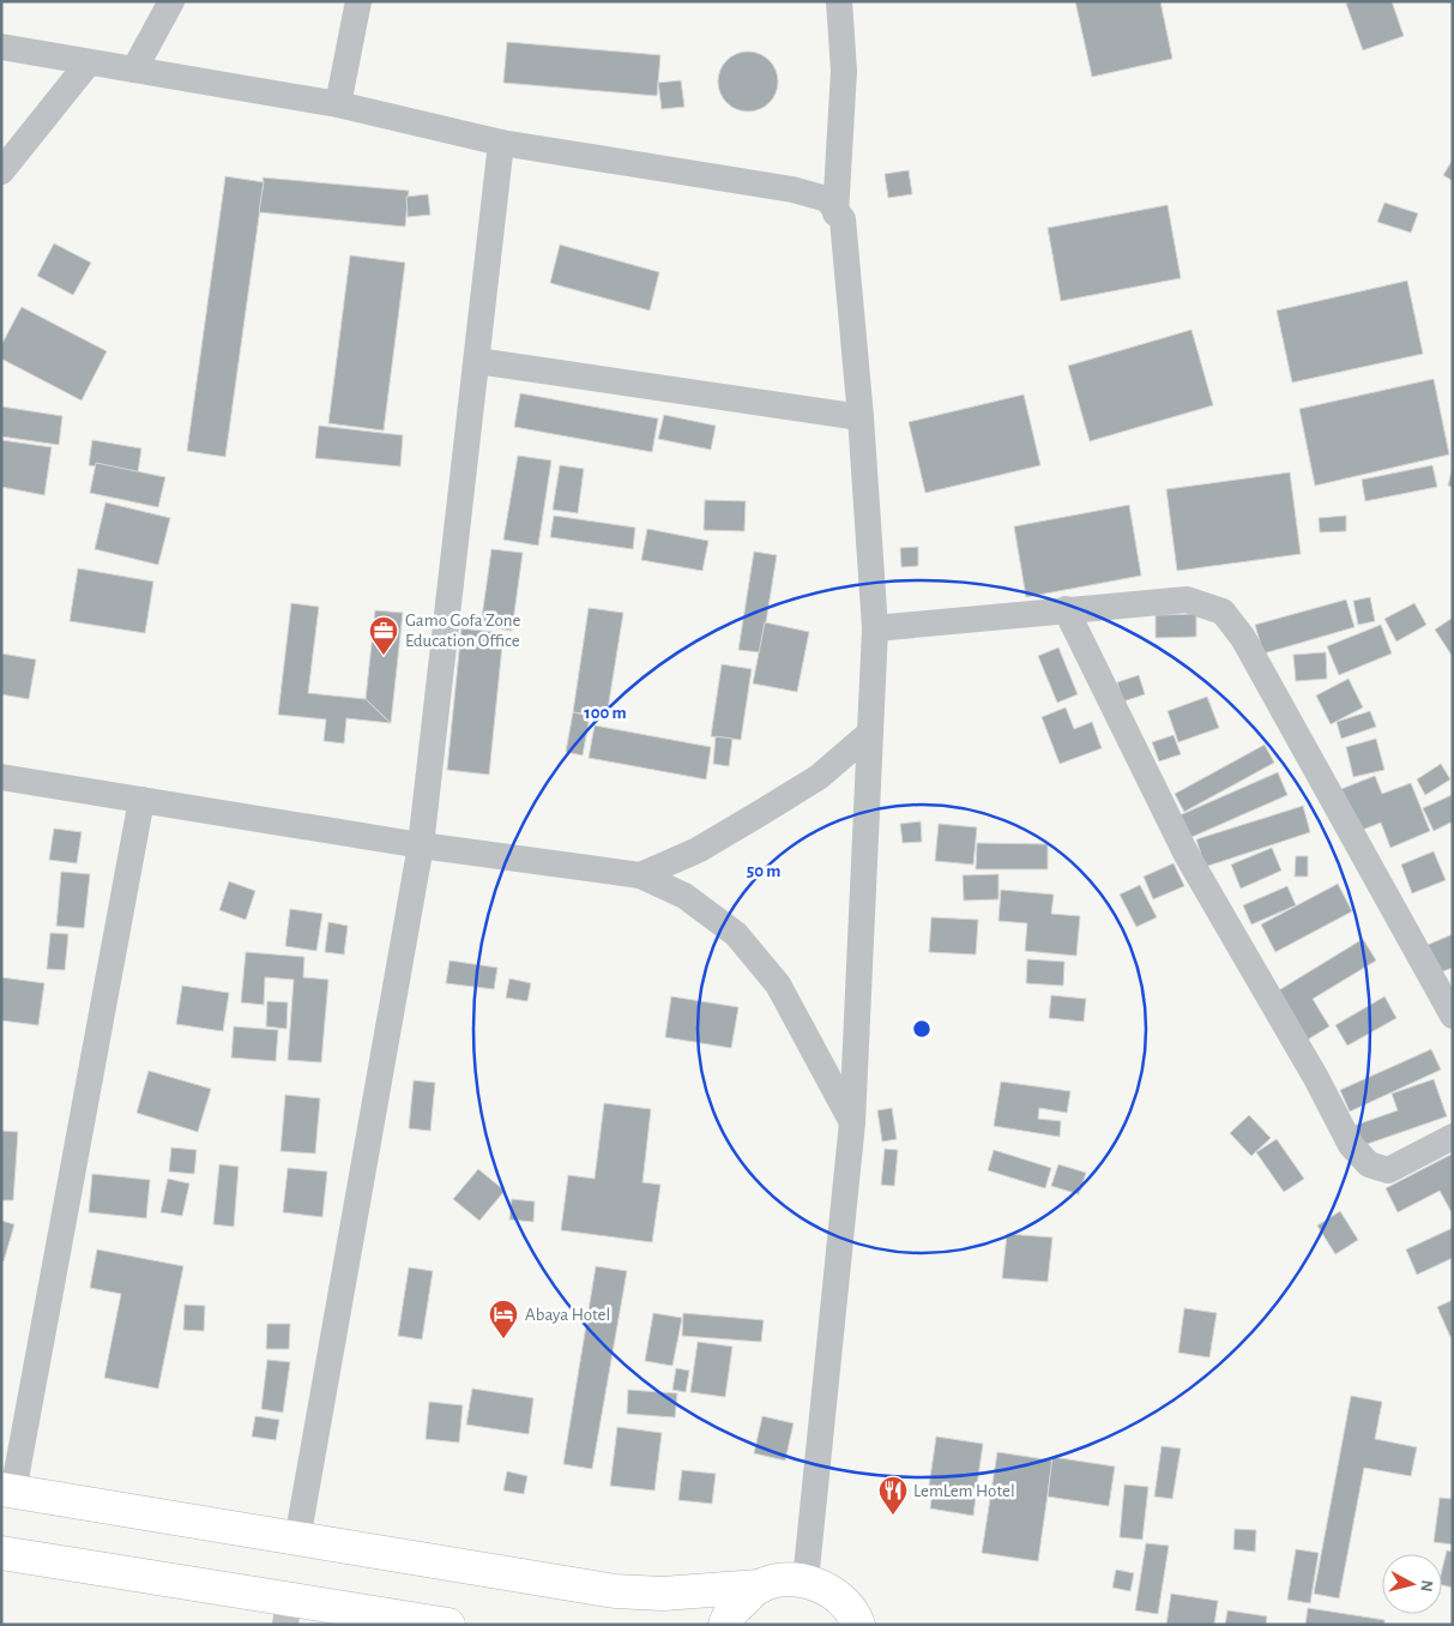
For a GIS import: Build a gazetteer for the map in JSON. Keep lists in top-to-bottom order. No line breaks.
{"places":{"office":["Gamo Gofa Zone Education Office"],"hotel":["Abaya Hotel"],"restaurant":["LemLem Hotel"]},"north":"right","rings":["100 m","50 m"]}
